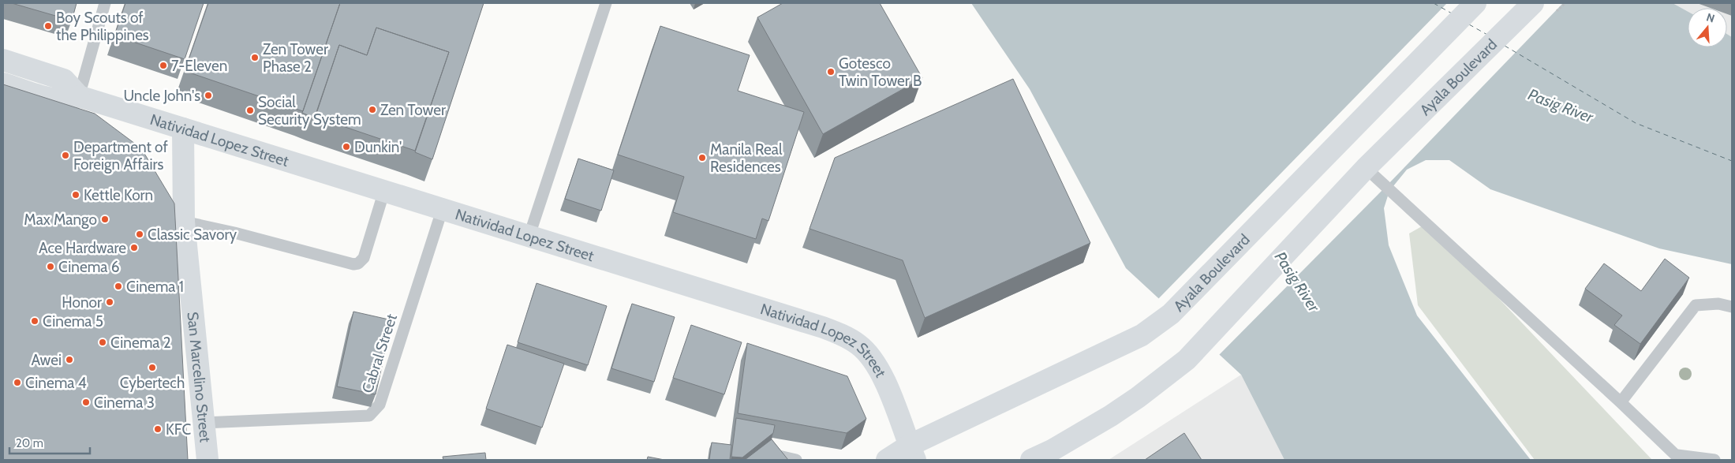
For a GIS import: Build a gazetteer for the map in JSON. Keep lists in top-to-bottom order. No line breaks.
{"streets":{"main road":["Ayala Boulevard","Natividad Lopez Street","San Marcelino Street"],"lane":["Cabral Street"]},"crossings":[["Ayala Boulevard","Natividad Lopez Street"],["Natividad Lopez Street","Cabral Street"],["Natividad Lopez Street","San Marcelino Street"],["Cabral Street","San Marcelino Street"]],"water":["Pasig River"],"places":["Boy Scouts of the Philippines","Zen Tower Phase 2","7-Eleven","Gotesco Twin Tower B","Uncle John's","Zen Tower","Social Security System","Dunkin'","Department of Foreign Affairs","Manila Real Residences","Kettle Korn","Max Mango","Classic Savory","Ace Hardware","Cinema 6","Cinema 1","Honor","Cinema 5","Cinema 2","Awei","Cybertech","Cinema 4","Cinema 3","KFC"],"scale_bar":"20 m","north":"top"}
